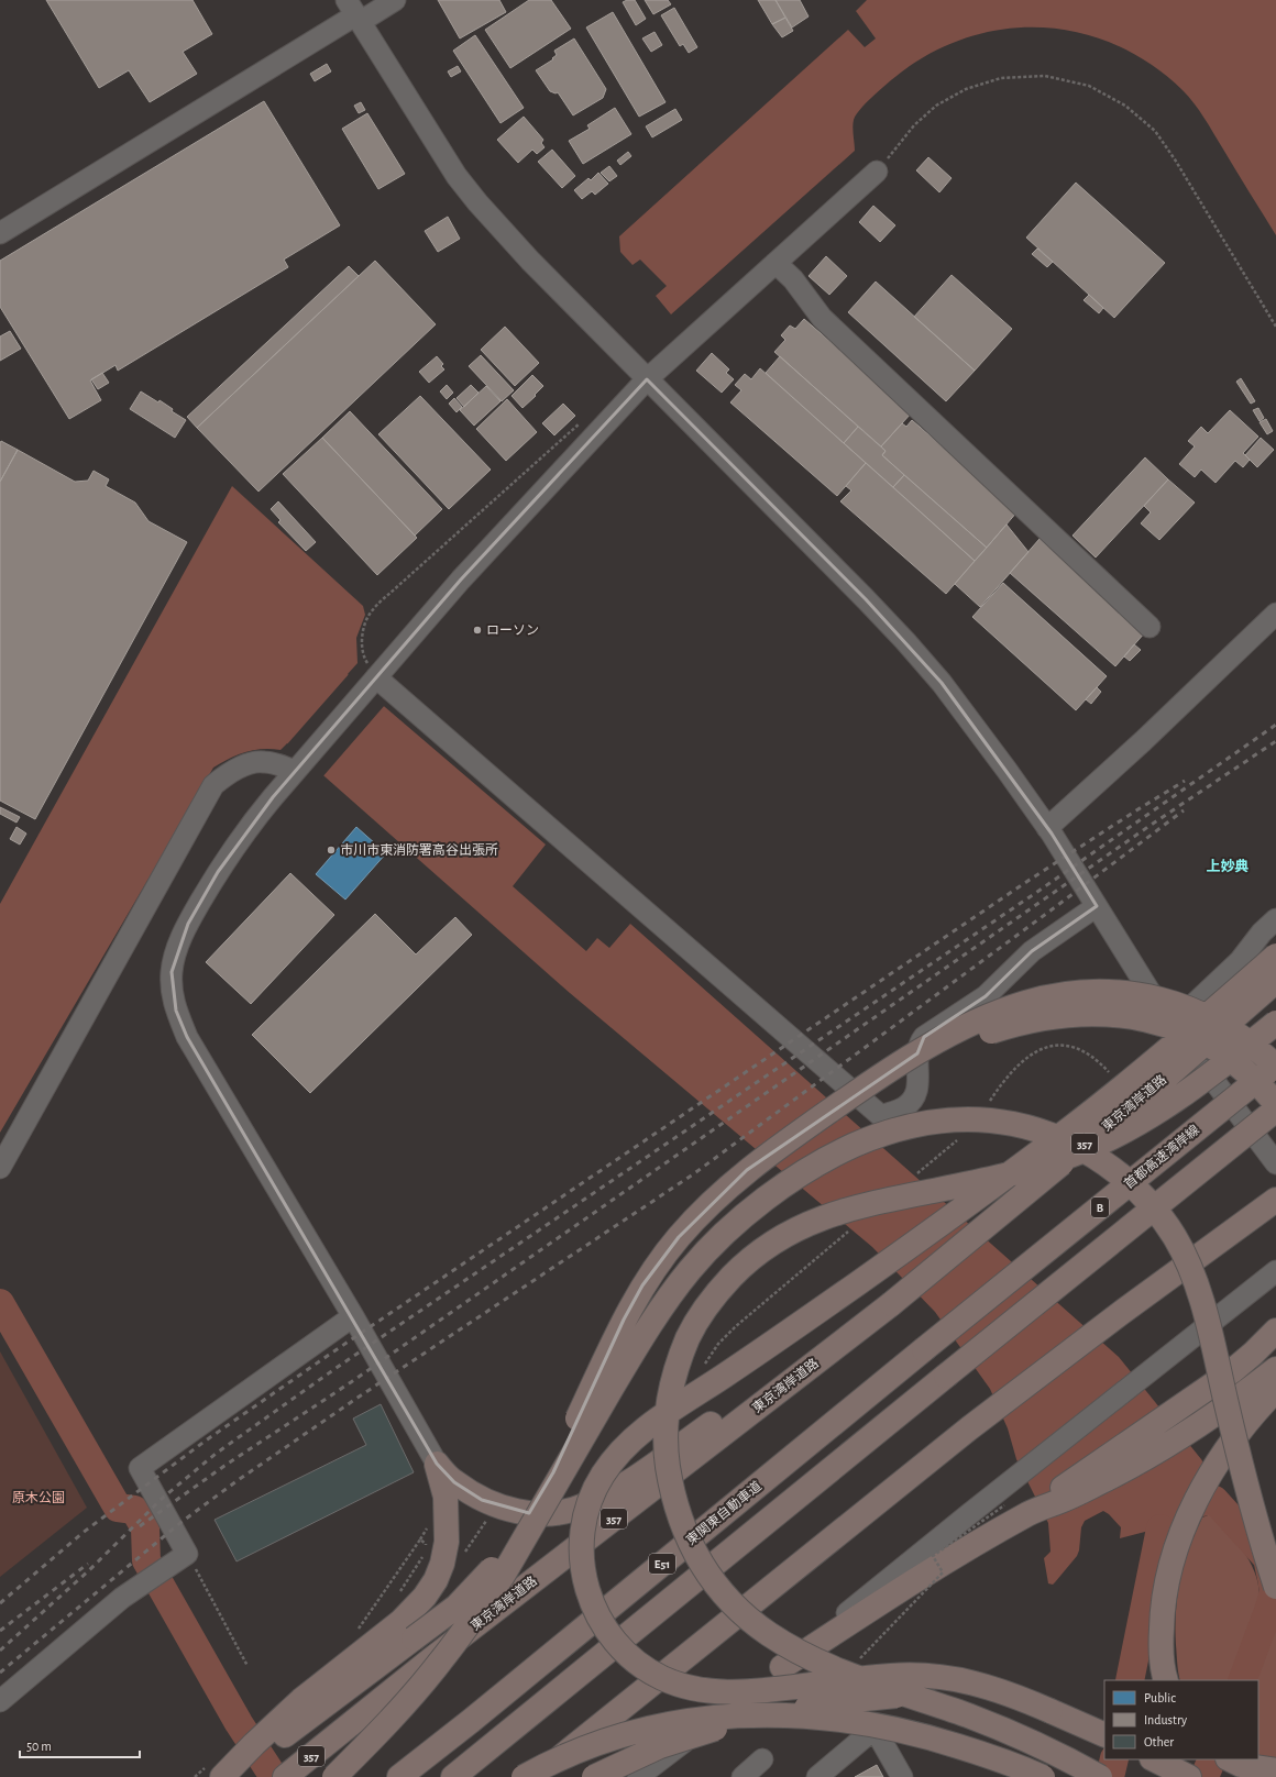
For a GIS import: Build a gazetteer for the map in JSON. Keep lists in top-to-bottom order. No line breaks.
{"streets":{"highway":["東京湾岸道路","357","首都高速湾岸線","B","東関東自動車道","E51"]},"crossings":[["首都高速湾岸線","東関東自動車道"]],"districts":["上妙典"],"parks":["原木公園"],"places":["ローソン","市川市東消防署高谷出張所"],"legend":["Public","Industry","Other"],"scale_bar":"50 m"}
